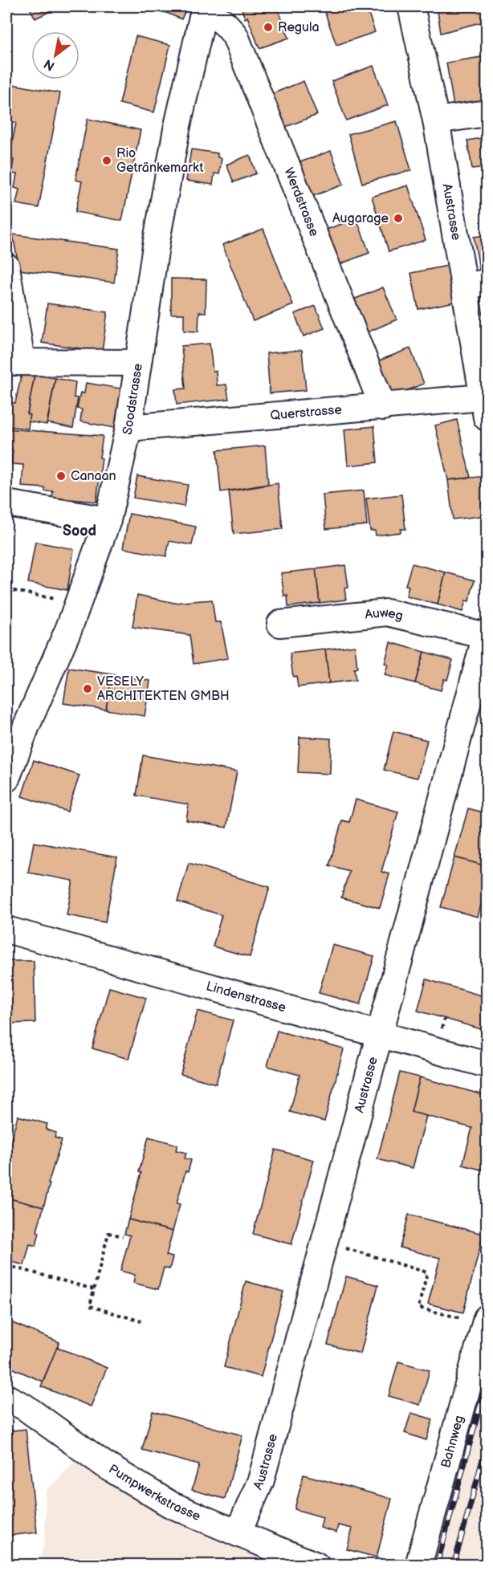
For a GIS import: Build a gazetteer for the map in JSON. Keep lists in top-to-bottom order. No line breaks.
{"streets":{"street":["Werdstrasse","Austrasse","Soodstrasse","Querstrasse","Auweg","Lindenstrasse","Bahnweg","Pumpwerkstrasse"]},"crossings":[["Werdstrasse","Soodstrasse"],["Werdstrasse","Querstrasse"],["Austrasse","Querstrasse"],["Austrasse","Auweg"],["Austrasse","Lindenstrasse"],["Austrasse","Pumpwerkstrasse"],["Soodstrasse","Querstrasse"]],"districts":["Sood"],"places":["Regula","Rio Getränkemarkt","Augarage","Canaan","VESELY ARCHITEKTEN GMBH"],"north":"bottom left"}
